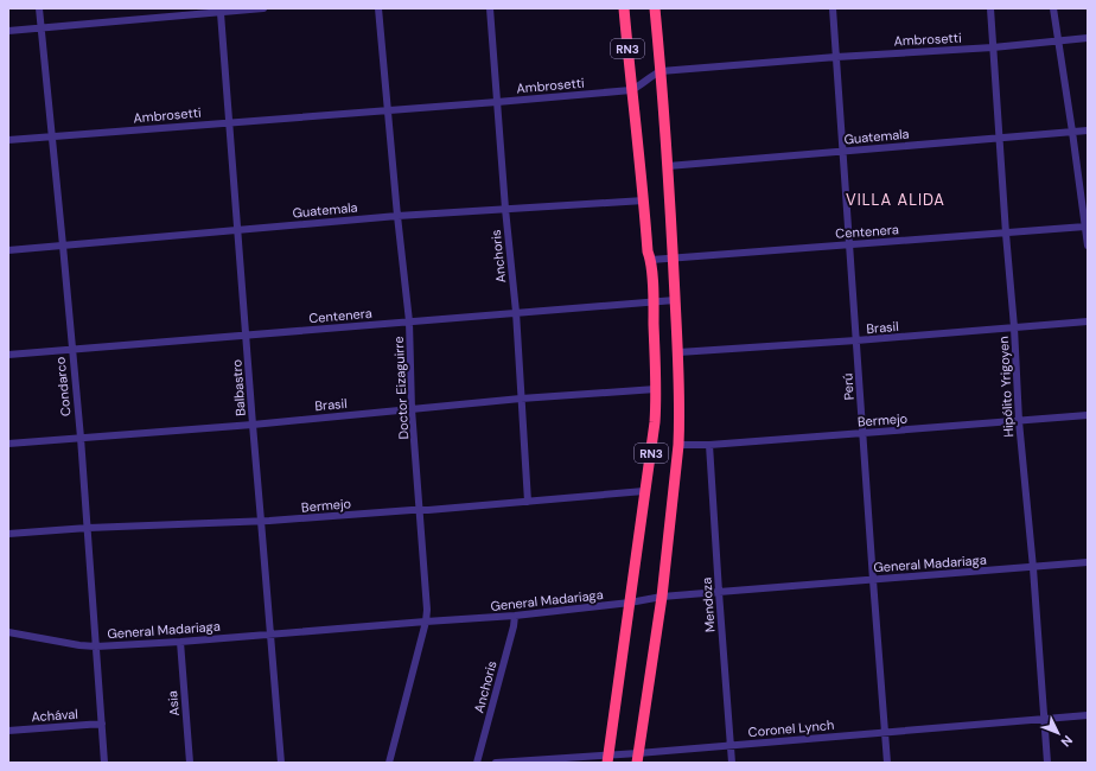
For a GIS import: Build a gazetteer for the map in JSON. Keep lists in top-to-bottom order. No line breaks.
{"streets":{"highway":["RN3"],"street":["Ambrosetti","Guatemala","Centenera","Anchoris","Brasil","Condarco","Perú","Hipólito Yrigoyen","Balbastro","Doctor Eizaguirre","Bermejo","General Madariaga","Mendoza","Asia","Achával","Coronel Lynch"]},"crossings":[["Ambrosetti","RN3"],["Ambrosetti","Anchoris"],["Ambrosetti","Condarco"],["Ambrosetti","Perú"],["Ambrosetti","Hipólito Yrigoyen"],["Ambrosetti","Balbastro"],["Ambrosetti","Doctor Eizaguirre"],["RN3","Guatemala"],["RN3","Centenera"],["RN3","Brasil"],["RN3","Bermejo"],["RN3","General Madariaga"],["RN3","Coronel Lynch"],["Guatemala","Anchoris"],["Guatemala","Condarco"],["Guatemala","Perú"],["Guatemala","Hipólito Yrigoyen"],["Guatemala","Balbastro"],["Guatemala","Doctor Eizaguirre"],["Centenera","Anchoris"],["Centenera","Condarco"],["Centenera","Perú"],["Centenera","Hipólito Yrigoyen"],["Centenera","Balbastro"],["Centenera","Doctor Eizaguirre"],["Anchoris","Brasil"],["Anchoris","Bermejo"],["Anchoris","General Madariaga"],["Brasil","Condarco"],["Brasil","Perú"],["Brasil","Hipólito Yrigoyen"],["Brasil","Balbastro"],["Brasil","Doctor Eizaguirre"],["Condarco","Bermejo"],["Condarco","General Madariaga"],["Condarco","Achával"],["Perú","Bermejo"],["Perú","General Madariaga"],["Perú","Coronel Lynch"],["Hipólito Yrigoyen","Bermejo"],["Hipólito Yrigoyen","General Madariaga"],["Hipólito Yrigoyen","Coronel Lynch"],["Balbastro","Bermejo"],["Balbastro","General Madariaga"],["Doctor Eizaguirre","Bermejo"],["Doctor Eizaguirre","General Madariaga"],["Bermejo","Mendoza"],["General Madariaga","Mendoza"],["General Madariaga","Asia"],["Mendoza","Coronel Lynch"]],"districts":["VILLA ALIDA"],"north":"bottom right"}
